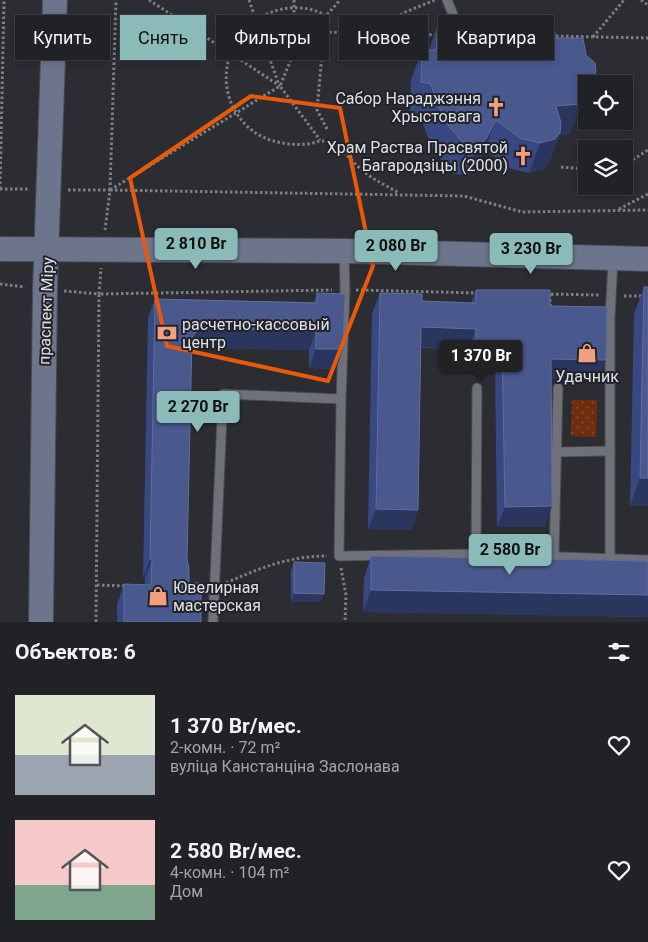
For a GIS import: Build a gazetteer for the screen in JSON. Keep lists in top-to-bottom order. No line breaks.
{"streets":{"main road":["праспект Міру"]},"places":{"church":["Сабор Нараджэння Хрыстовага","Храм Раства Прасвятой Багародзіцы (2000)"],"bank":["расчетно-кассовый центр"],"shop":["Удачник","Ювелирная мастерская"]},"page":{"chip":["Купить","Снять","Фильтры","Новое","Квартира"],"price":["2 810 Br","2 080 Br","3 230 Br","1 370 Br","2 270 Br","2 580 Br"],"heading":"Объектов: 6","list":[{"name":"1 370 Br/мес.","note":"2-комн. · 72 m² · вуліца Канстанціна Заслонава"},{"name":"2 580 Br/мес.","note":"4-комн. · 104 m² · Дом"}]}}
